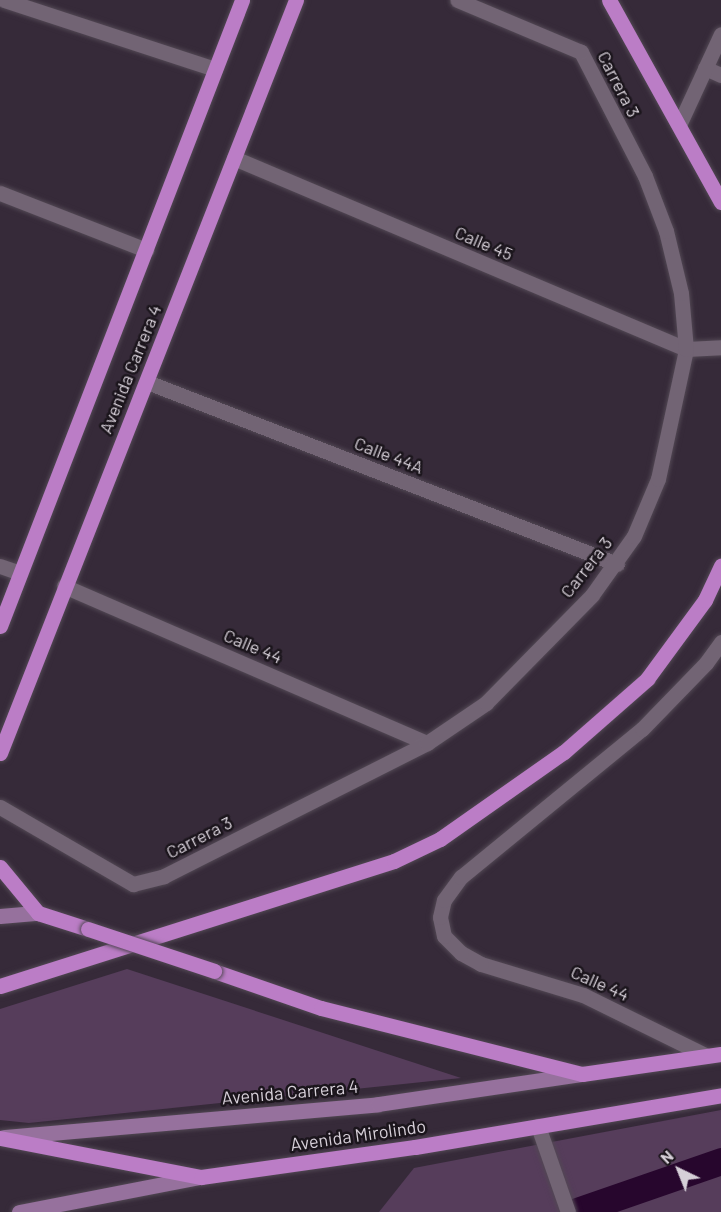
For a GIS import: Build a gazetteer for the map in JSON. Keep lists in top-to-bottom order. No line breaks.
{"streets":{"main road":["Avenida Carrera 4","Avenida Mirolindo"],"street":["Carrera 3","Calle 45","Calle 44A","Calle 44"]},"crossings":[["Carrera 3","Calle 45"],["Carrera 3","Calle 44A"],["Carrera 3","Calle 44"],["Calle 45","Avenida Carrera 4"],["Avenida Carrera 4","Calle 44A"],["Avenida Carrera 4","Calle 44"],["Avenida Carrera 4","Avenida Mirolindo"]],"north":"top left"}
